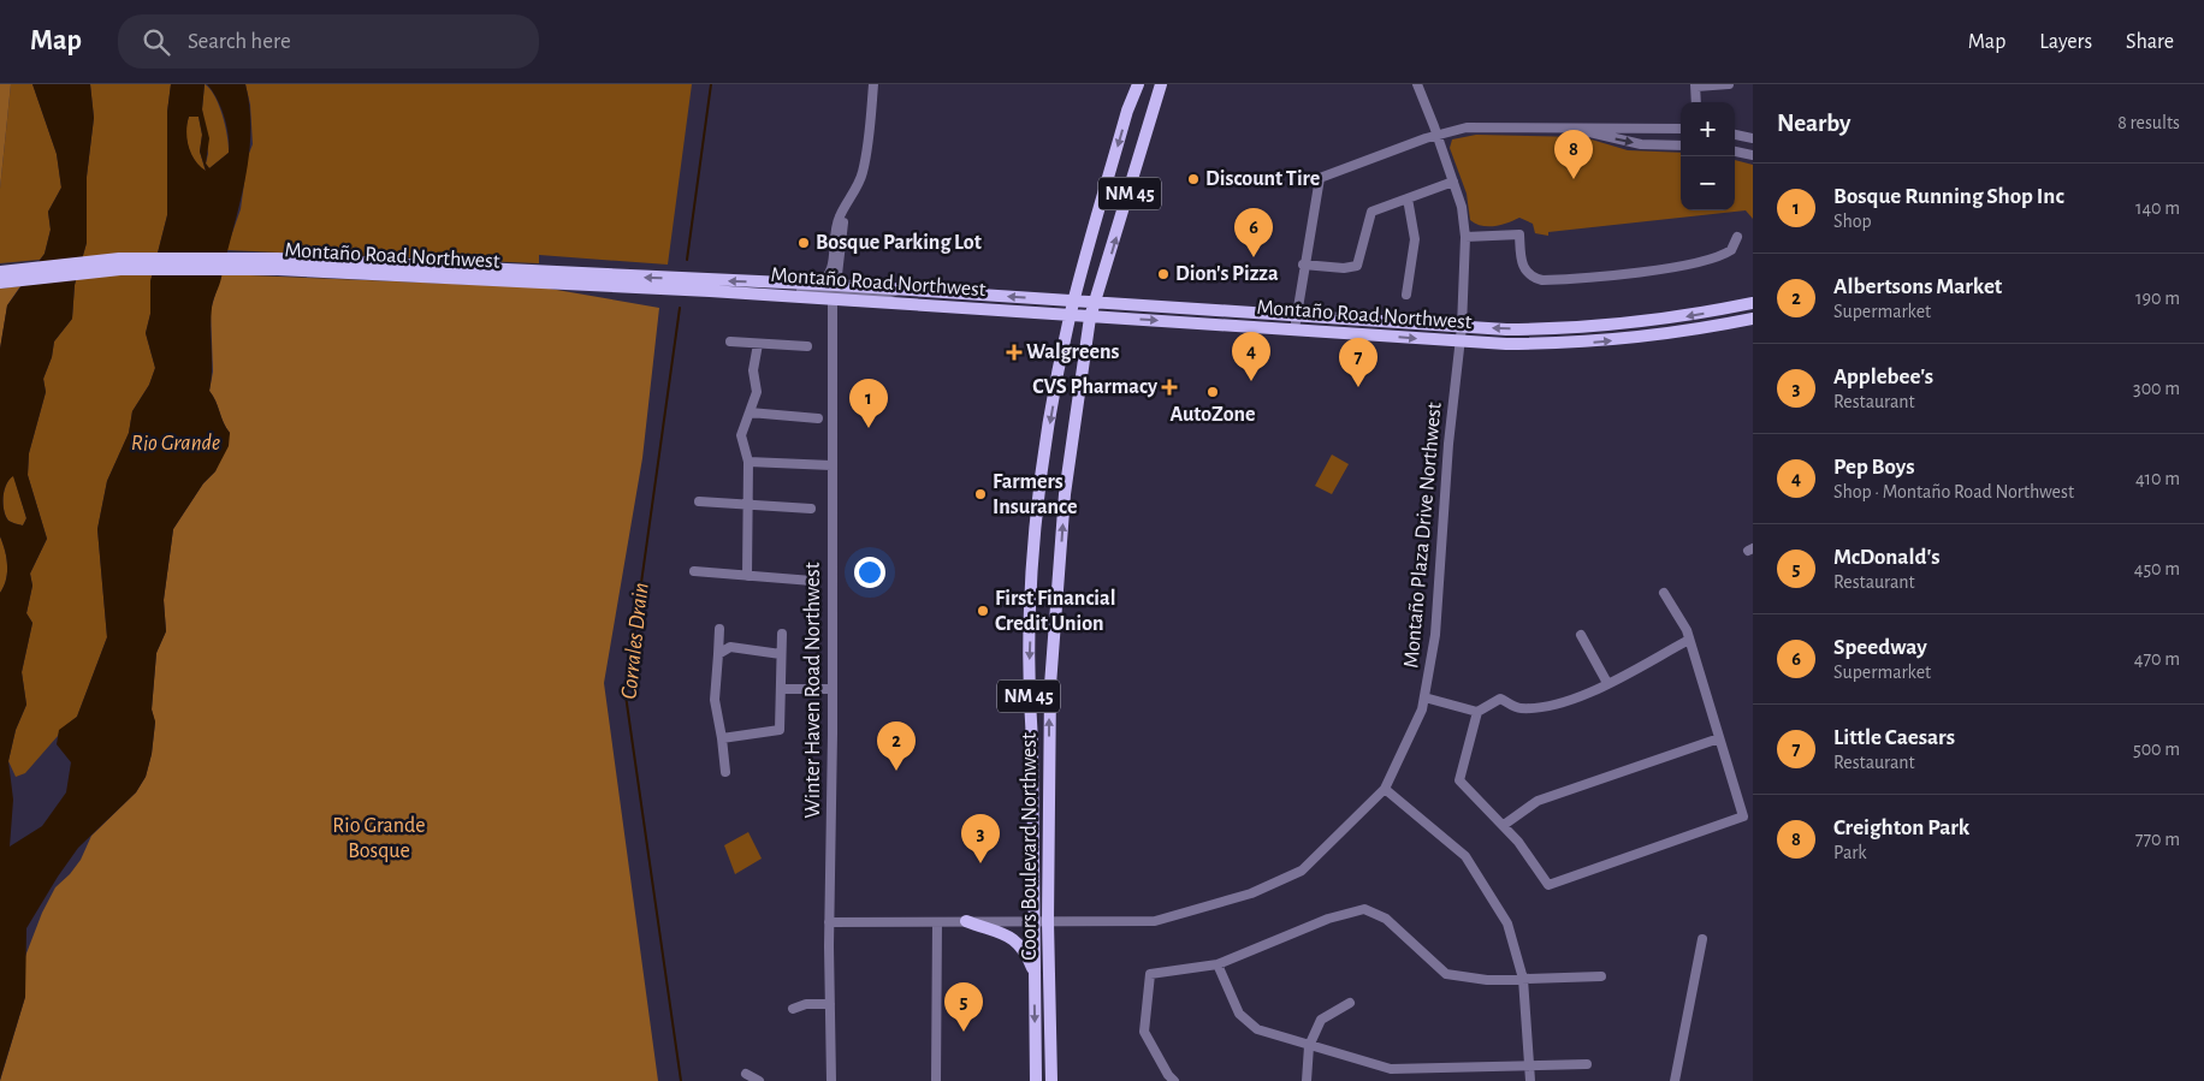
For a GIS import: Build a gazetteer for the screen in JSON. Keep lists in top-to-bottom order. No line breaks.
{"streets":{"main road":["NM 45","Montaño Road Northwest","Coors Boulevard Northwest"],"street":["Montaño Plaza Drive Northwest","Winter Haven Road Northwest"]},"crossings":[["Montaño Road Northwest","Montaño Plaza Drive Northwest"],["Montaño Road Northwest","Winter Haven Road Northwest"],["Montaño Road Northwest","Coors Boulevard Northwest"],["Montaño Plaza Drive Northwest","Winter Haven Road Northwest"],["Montaño Plaza Drive Northwest","Coors Boulevard Northwest"]],"water":["Rio Grande","Corrales Drain"],"parks":["Rio Grande Bosque"],"places":{"other":["Discount Tire","Bosque Parking Lot","Dion's Pizza","AutoZone","Farmers Insurance","First Financial Credit Union"],"health":["Walgreens","CVS Pharmacy"]},"page":{"header":"Map","search":"Search here","nav":["Map","Layers","Share"],"heading":["Nearby","8 results"],"map_buttons":["+","−"],"pins":["8","6","4","7","1","2","3","5"],"list":[{"mark":"1","name":"Bosque Running Shop Inc","note":"Shop","value":"140 m"},{"mark":"2","name":"Albertsons Market","note":"Supermarket","value":"190 m"},{"mark":"3","name":"Applebee's","note":"Restaurant","value":"300 m"},{"mark":"4","name":"Pep Boys","note":"Shop · Montaño Road Northwest","value":"410 m"},{"mark":"5","name":"McDonald's","note":"Restaurant","value":"450 m"},{"mark":"6","name":"Speedway","note":"Supermarket","value":"470 m"},{"mark":"7","name":"Little Caesars","note":"Restaurant","value":"500 m"},{"mark":"8","name":"Creighton Park","note":"Park","value":"770 m"}]}}
